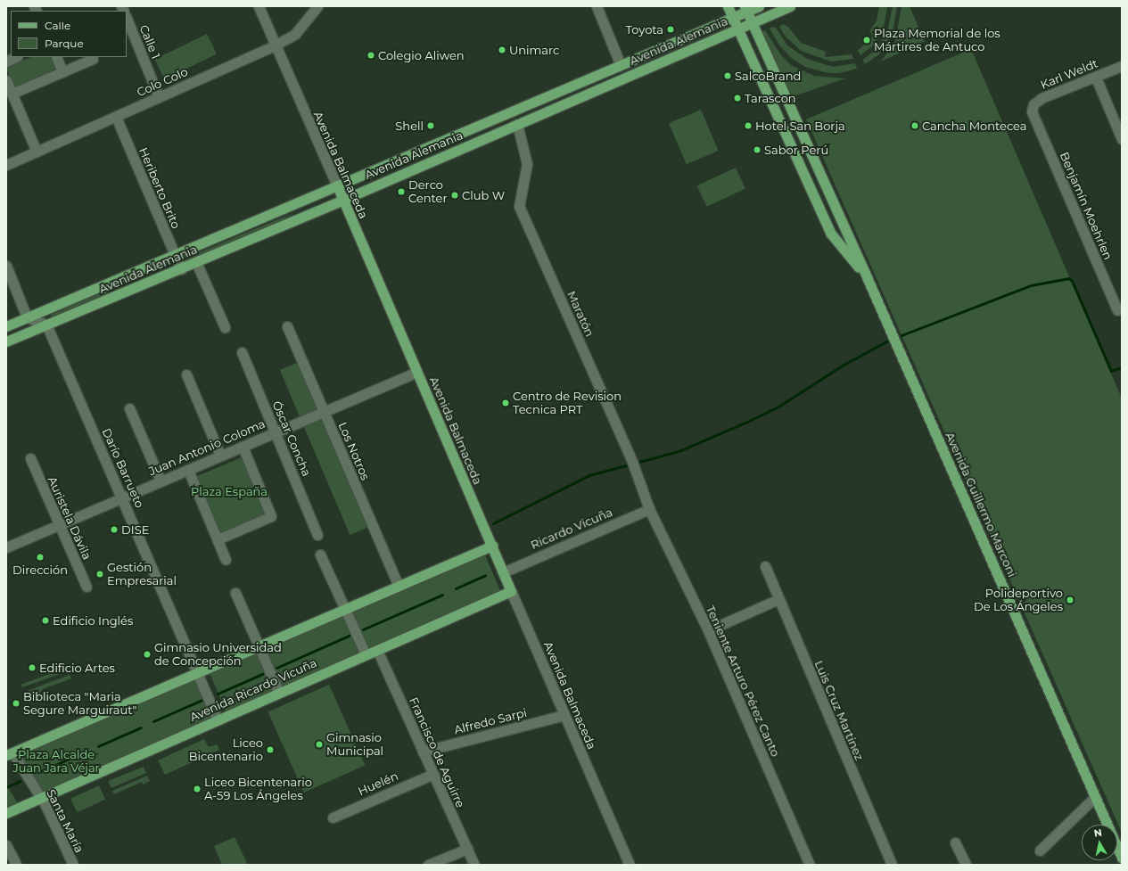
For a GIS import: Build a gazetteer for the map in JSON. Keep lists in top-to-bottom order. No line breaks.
{"streets":{"main road":["Avenida Alemania","Avenida Balmaceda","Avenida Guillermo Marconi","Avenida Ricardo Vicuña"],"street":["Calle 1","Karl Weldt","Colo Colo","Heriberto Brito","Benjamín Moehrlen","Maratón","Óscar Concha","Juan Antonio Coloma","Los Notros","Darío Barrueto","Auristela Dávila","Ricardo Vicuña","Teniente Arturo Pérez Canto","Luis Cruz Martínez","Alfredo Sarpi","Francisco de Aguirre","Huelén","Santa María"]},"crossings":[["Avenida Alemania","Avenida Balmaceda"],["Avenida Alemania","Heriberto Brito"],["Avenida Alemania","Maratón"],["Avenida Alemania","Darío Barrueto"],["Avenida Alemania","Avenida Guillermo Marconi"],["Calle 1","Colo Colo"],["Karl Weldt","Benjamín Moehrlen"],["Colo Colo","Avenida Balmaceda"],["Colo Colo","Heriberto Brito"],["Avenida Balmaceda","Juan Antonio Coloma"],["Avenida Balmaceda","Ricardo Vicuña"],["Avenida Balmaceda","Avenida Ricardo Vicuña"],["Avenida Balmaceda","Alfredo Sarpi"],["Maratón","Ricardo Vicuña"],["Maratón","Teniente Arturo Pérez Canto"],["Óscar Concha","Juan Antonio Coloma"],["Juan Antonio Coloma","Los Notros"],["Juan Antonio Coloma","Darío Barrueto"],["Juan Antonio Coloma","Auristela Dávila"],["Darío Barrueto","Avenida Ricardo Vicuña"],["Ricardo Vicuña","Teniente Arturo Pérez Canto"],["Avenida Ricardo Vicuña","Francisco de Aguirre"],["Avenida Ricardo Vicuña","Santa María"],["Alfredo Sarpi","Francisco de Aguirre"],["Francisco de Aguirre","Huelén"]],"parks":["Plaza España","Plaza Alcalde Juan Jara Véjar"],"places":["Toyota","Plaza Memorial de los Mártires de Antuco","Unimarc","Colegio Aliwen","SalcoBrand","Tarascon","Shell","Hotel San Borja","Cancha Montecea","Sabor Perú","Derco Center","Club W","Centro de Revision Tecnica PRT","DISE","Dirección","Gestión Empresarial","Polideportivo De Los Ángeles","Edificio Inglés","Gimnasio Universidad de Concepción","Edificio Artes","Biblioteca \"Maria Segure Marguiraut\"","Gimnasio Municipal","Liceo Bicentenario","Liceo Bicentenario A-59 Los Ángeles"],"legend":["Calle","Parque"],"north":"top"}
